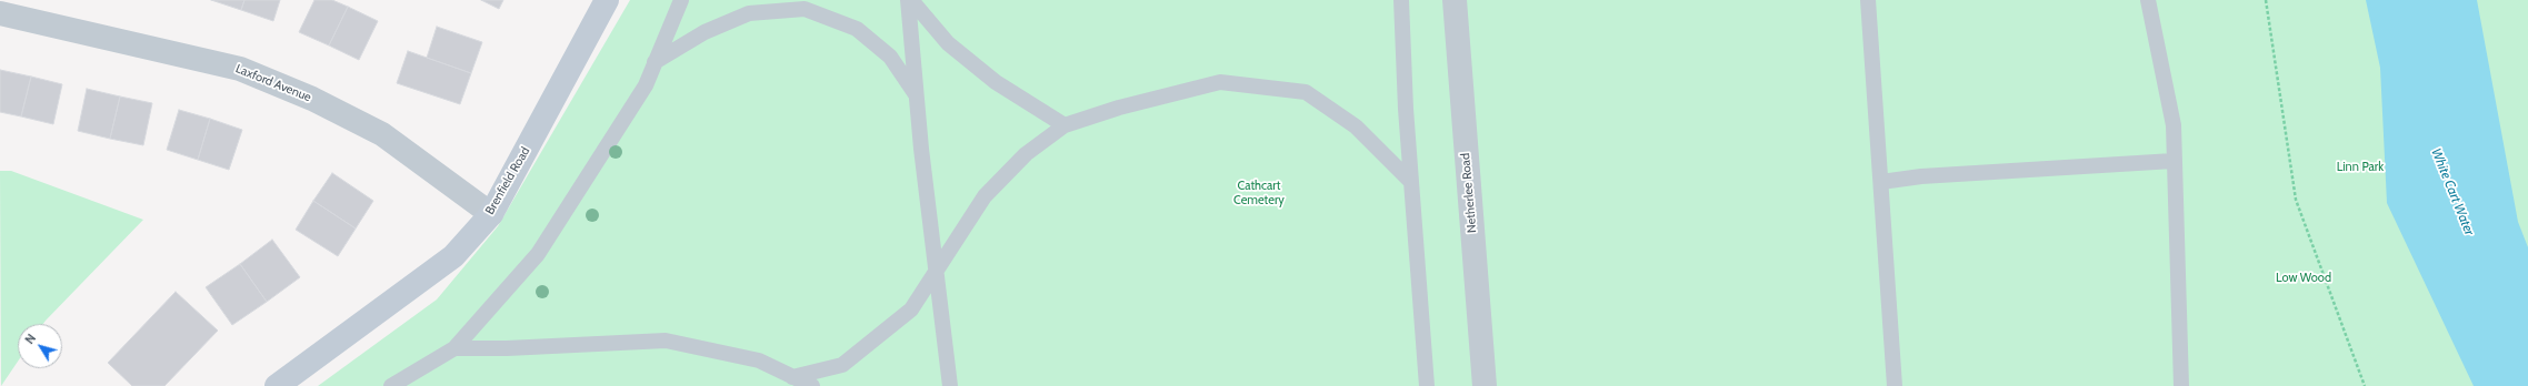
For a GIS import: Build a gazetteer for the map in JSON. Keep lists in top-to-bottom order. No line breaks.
{"streets":{"street":["Laxford Avenue","Brenfield Road","Netherlee Road"]},"crossings":[["Laxford Avenue","Brenfield Road"]],"water":["White Cart Water"],"parks":["Linn Park","Cathcart Cemetery","Low Wood"],"north":"top left"}
